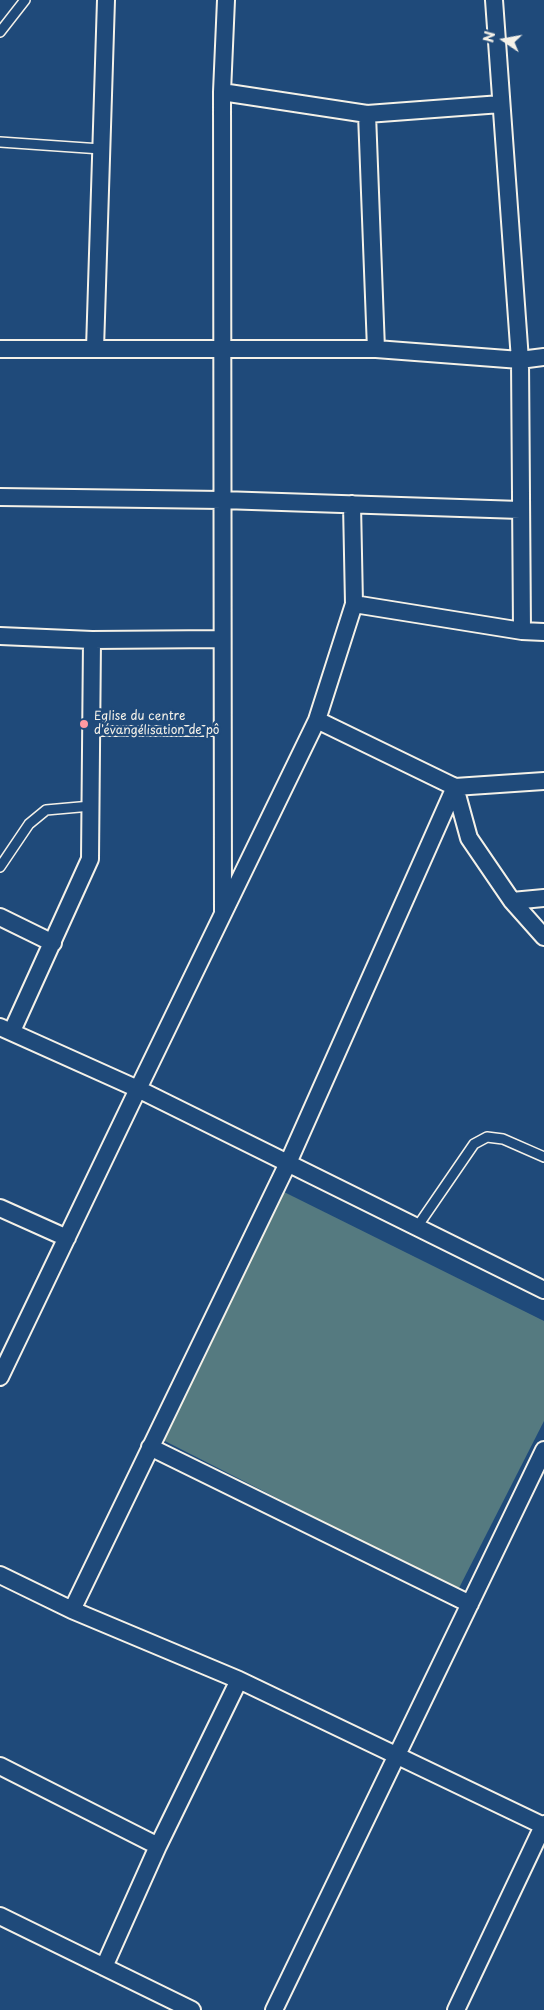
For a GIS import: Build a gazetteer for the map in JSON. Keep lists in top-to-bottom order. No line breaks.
{"places":["Eglise du centre d'évangélisation de pô"],"north":"left"}
